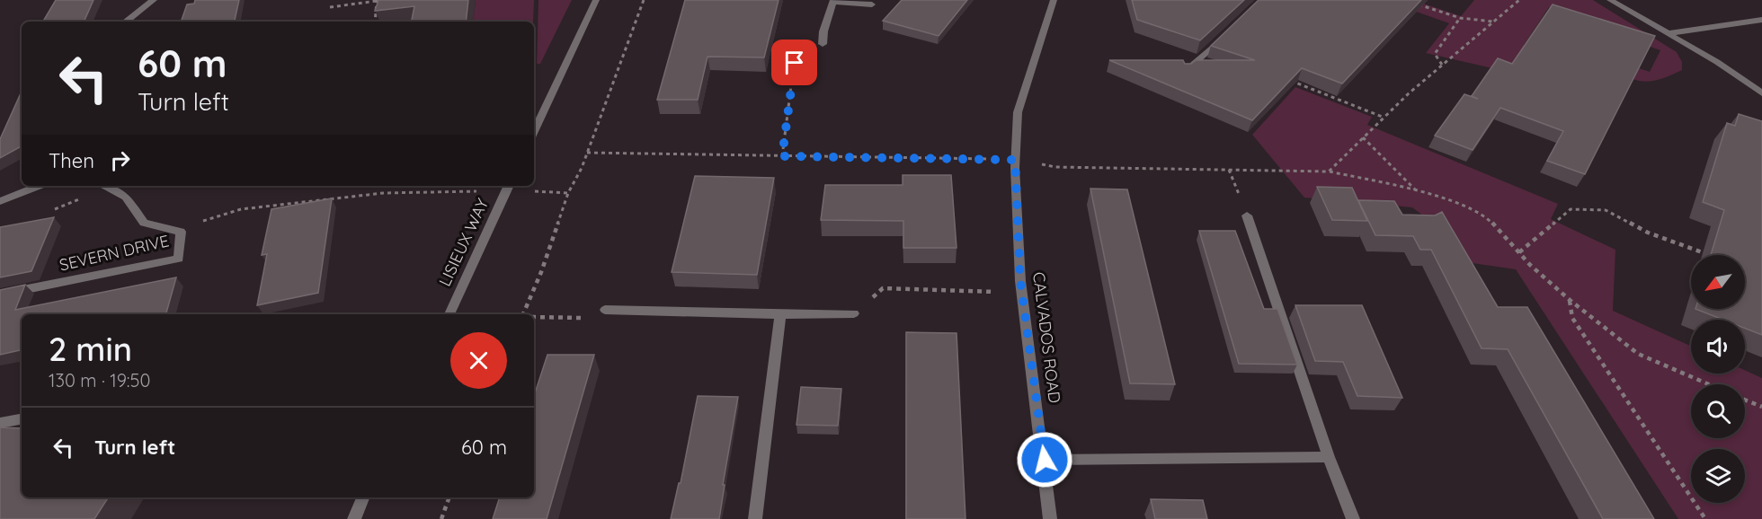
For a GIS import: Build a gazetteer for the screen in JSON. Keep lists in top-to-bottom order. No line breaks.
{"streets":{"street":["LISIEUX WAY","SEVERN DRIVE","CALVADOS ROAD"]},"north":"bottom left","page":{"turn":["60 m","Turn left"],"then":"Then","heading":["2 min","130 m · 19:50"],"list":[{"name":"Turn left","value":"60 m"}]}}
